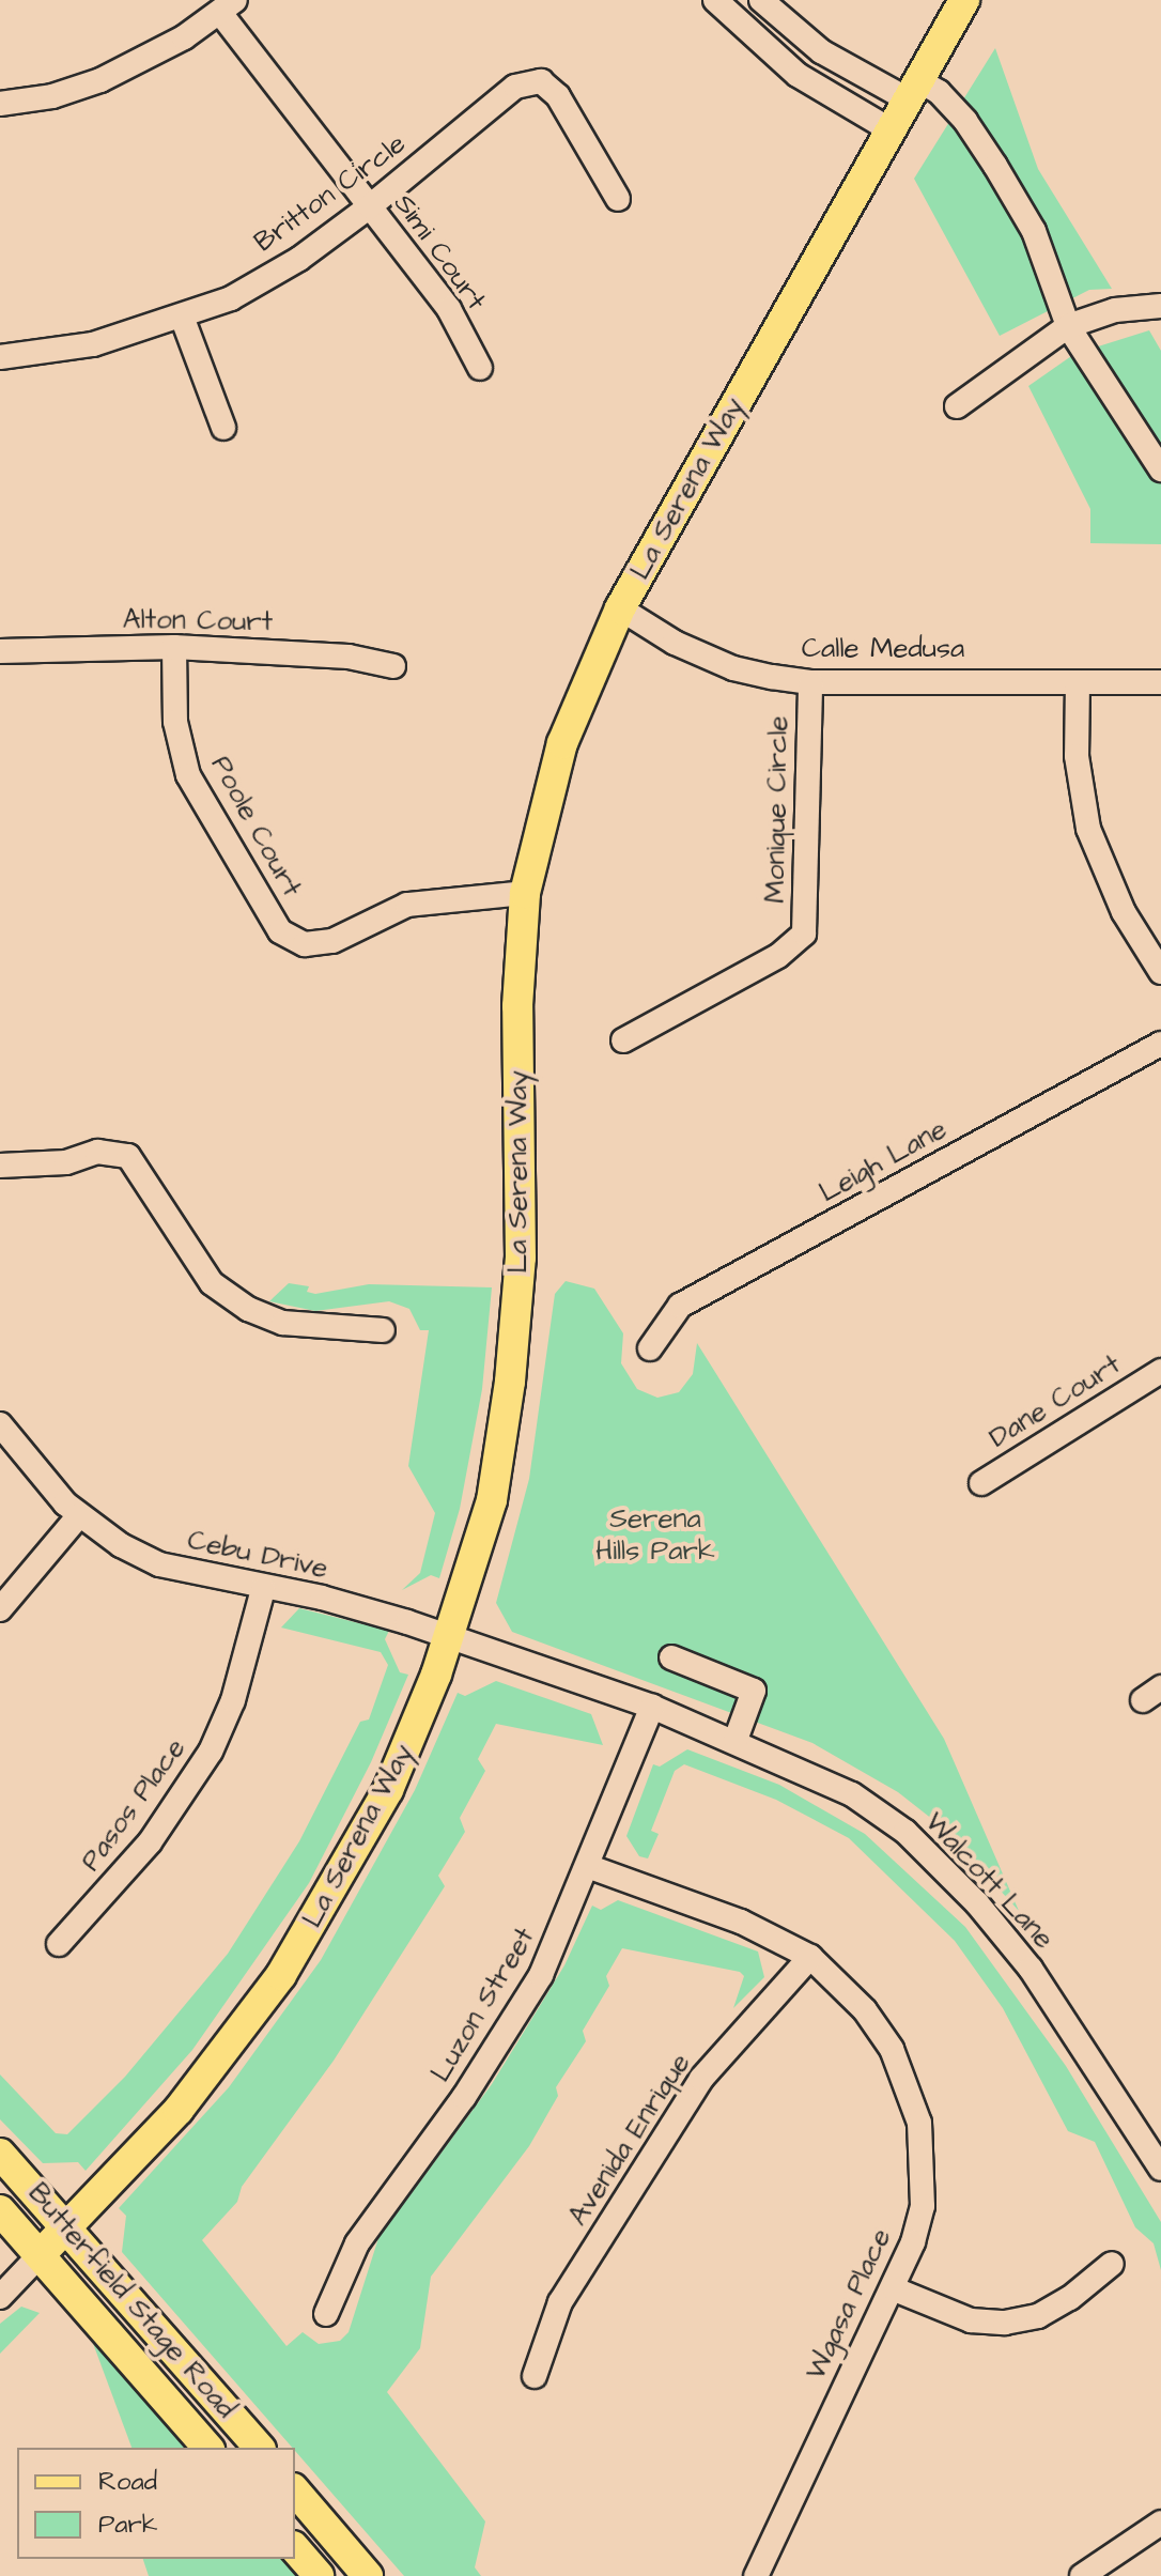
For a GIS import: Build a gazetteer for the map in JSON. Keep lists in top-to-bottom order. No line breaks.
{"streets":{"main road":["La Serena Way","Butterfield Stage Road"],"street":["Britton Circle","Simi Court","Alton Court","Calle Medusa","Monique Circle","Poole Court","Leigh Lane","Dane Court","Cebu Drive","Pasos Place","Walcott Lane","Luzon Street","Avenida Enrique","Wgasa Place"]},"crossings":[["Britton Circle","Simi Court"],["La Serena Way","Calle Medusa"],["La Serena Way","Poole Court"],["La Serena Way","Cebu Drive"],["La Serena Way","Walcott Lane"],["La Serena Way","Butterfield Stage Road"],["Alton Court","Poole Court"],["Calle Medusa","Monique Circle"],["Cebu Drive","Pasos Place"],["Cebu Drive","Walcott Lane"],["Walcott Lane","Luzon Street"],["Luzon Street","Wgasa Place"],["Avenida Enrique","Wgasa Place"]],"parks":["Serena Hills Park"],"legend":["Road","Park"]}
